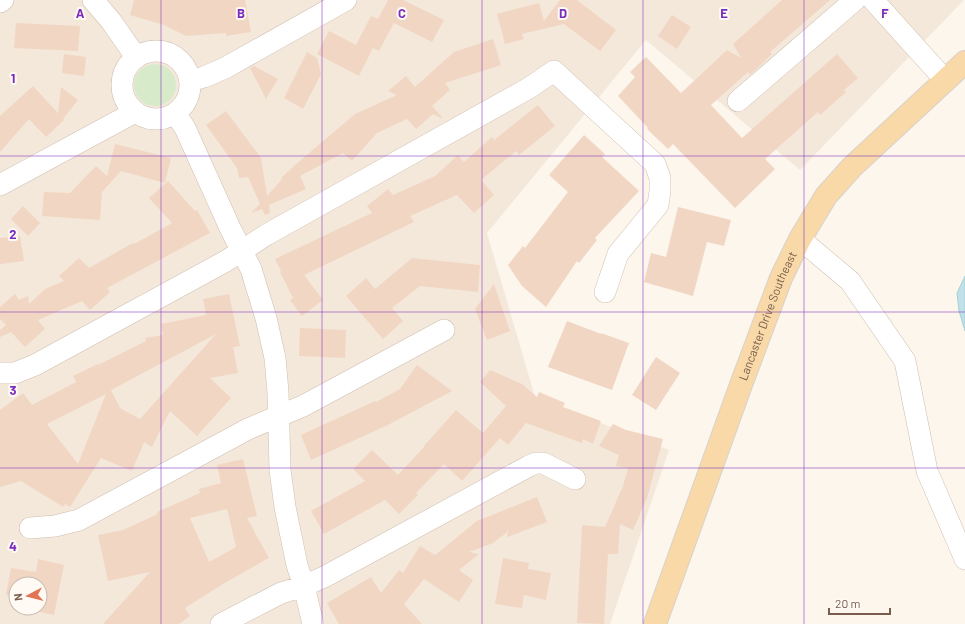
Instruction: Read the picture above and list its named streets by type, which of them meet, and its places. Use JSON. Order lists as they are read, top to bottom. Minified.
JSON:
{"streets":{"main road":["Lancaster Drive Southeast"]},"scale_bar":"20 m","north":"left","grid":{"columns":["A","B","C","D","E","F"],"rows":["1","2","3","4"]}}
